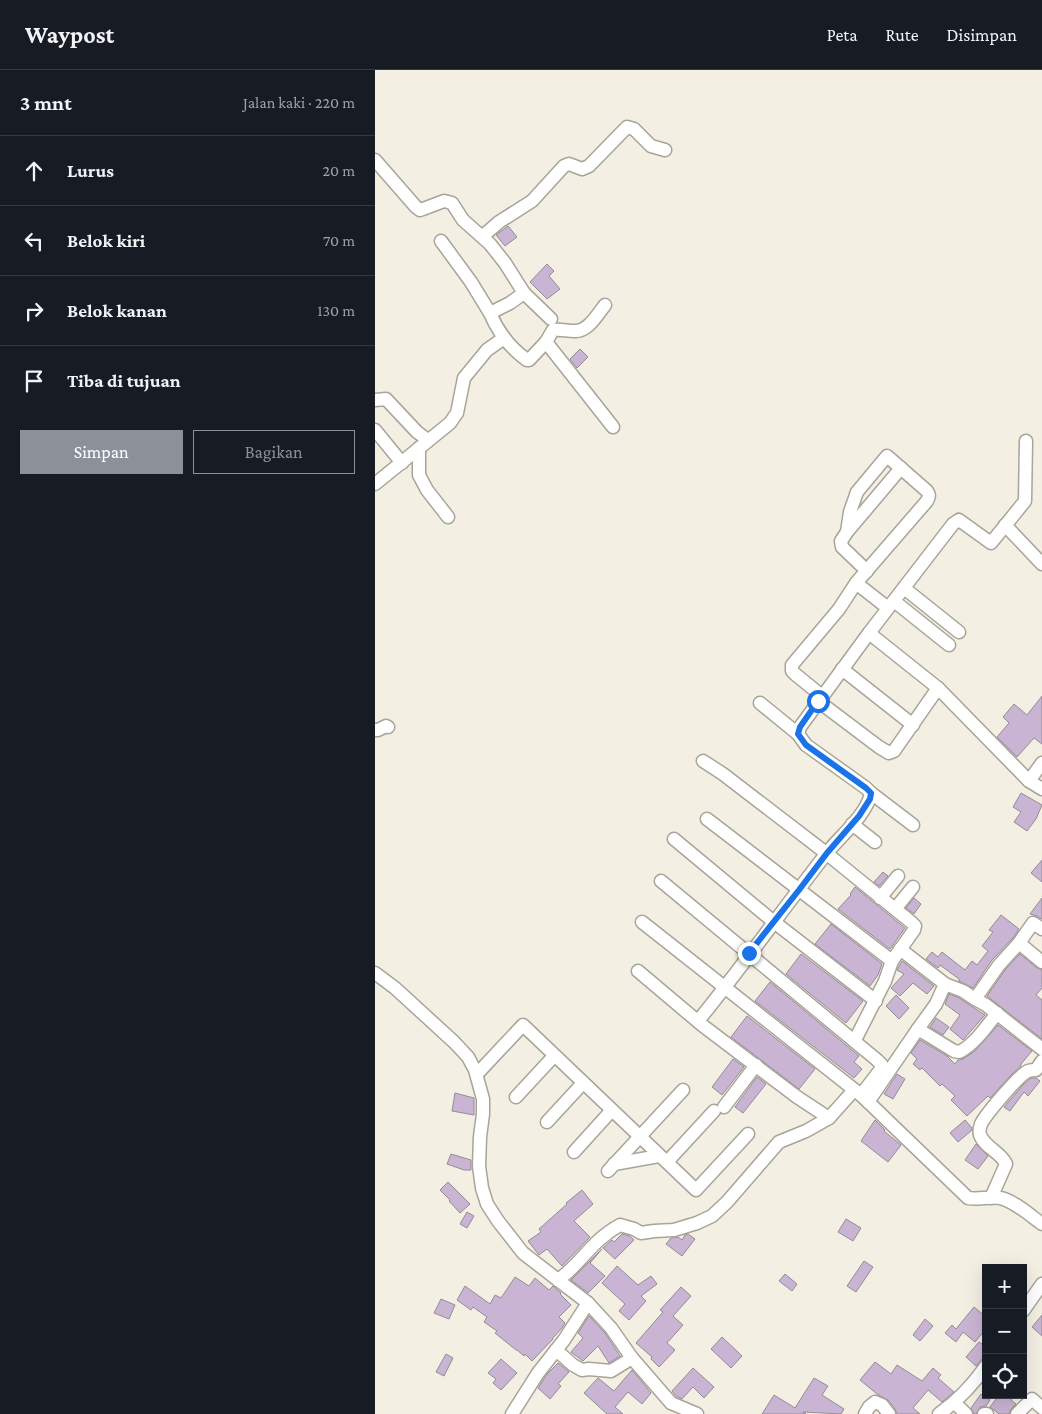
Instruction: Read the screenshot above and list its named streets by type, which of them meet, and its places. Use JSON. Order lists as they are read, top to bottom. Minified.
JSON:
{"page":{"header":"Waypost","nav":["Peta","Rute","Disimpan"],"heading":["3 mnt","Jalan kaki · 220 m"],"list":[["Lurus","20 m"],["Belok kiri","70 m"],["Belok kanan","130 m"],"Tiba di tujuan"],"buttons":["Simpan","Bagikan"],"map_buttons":["+","−"]}}
